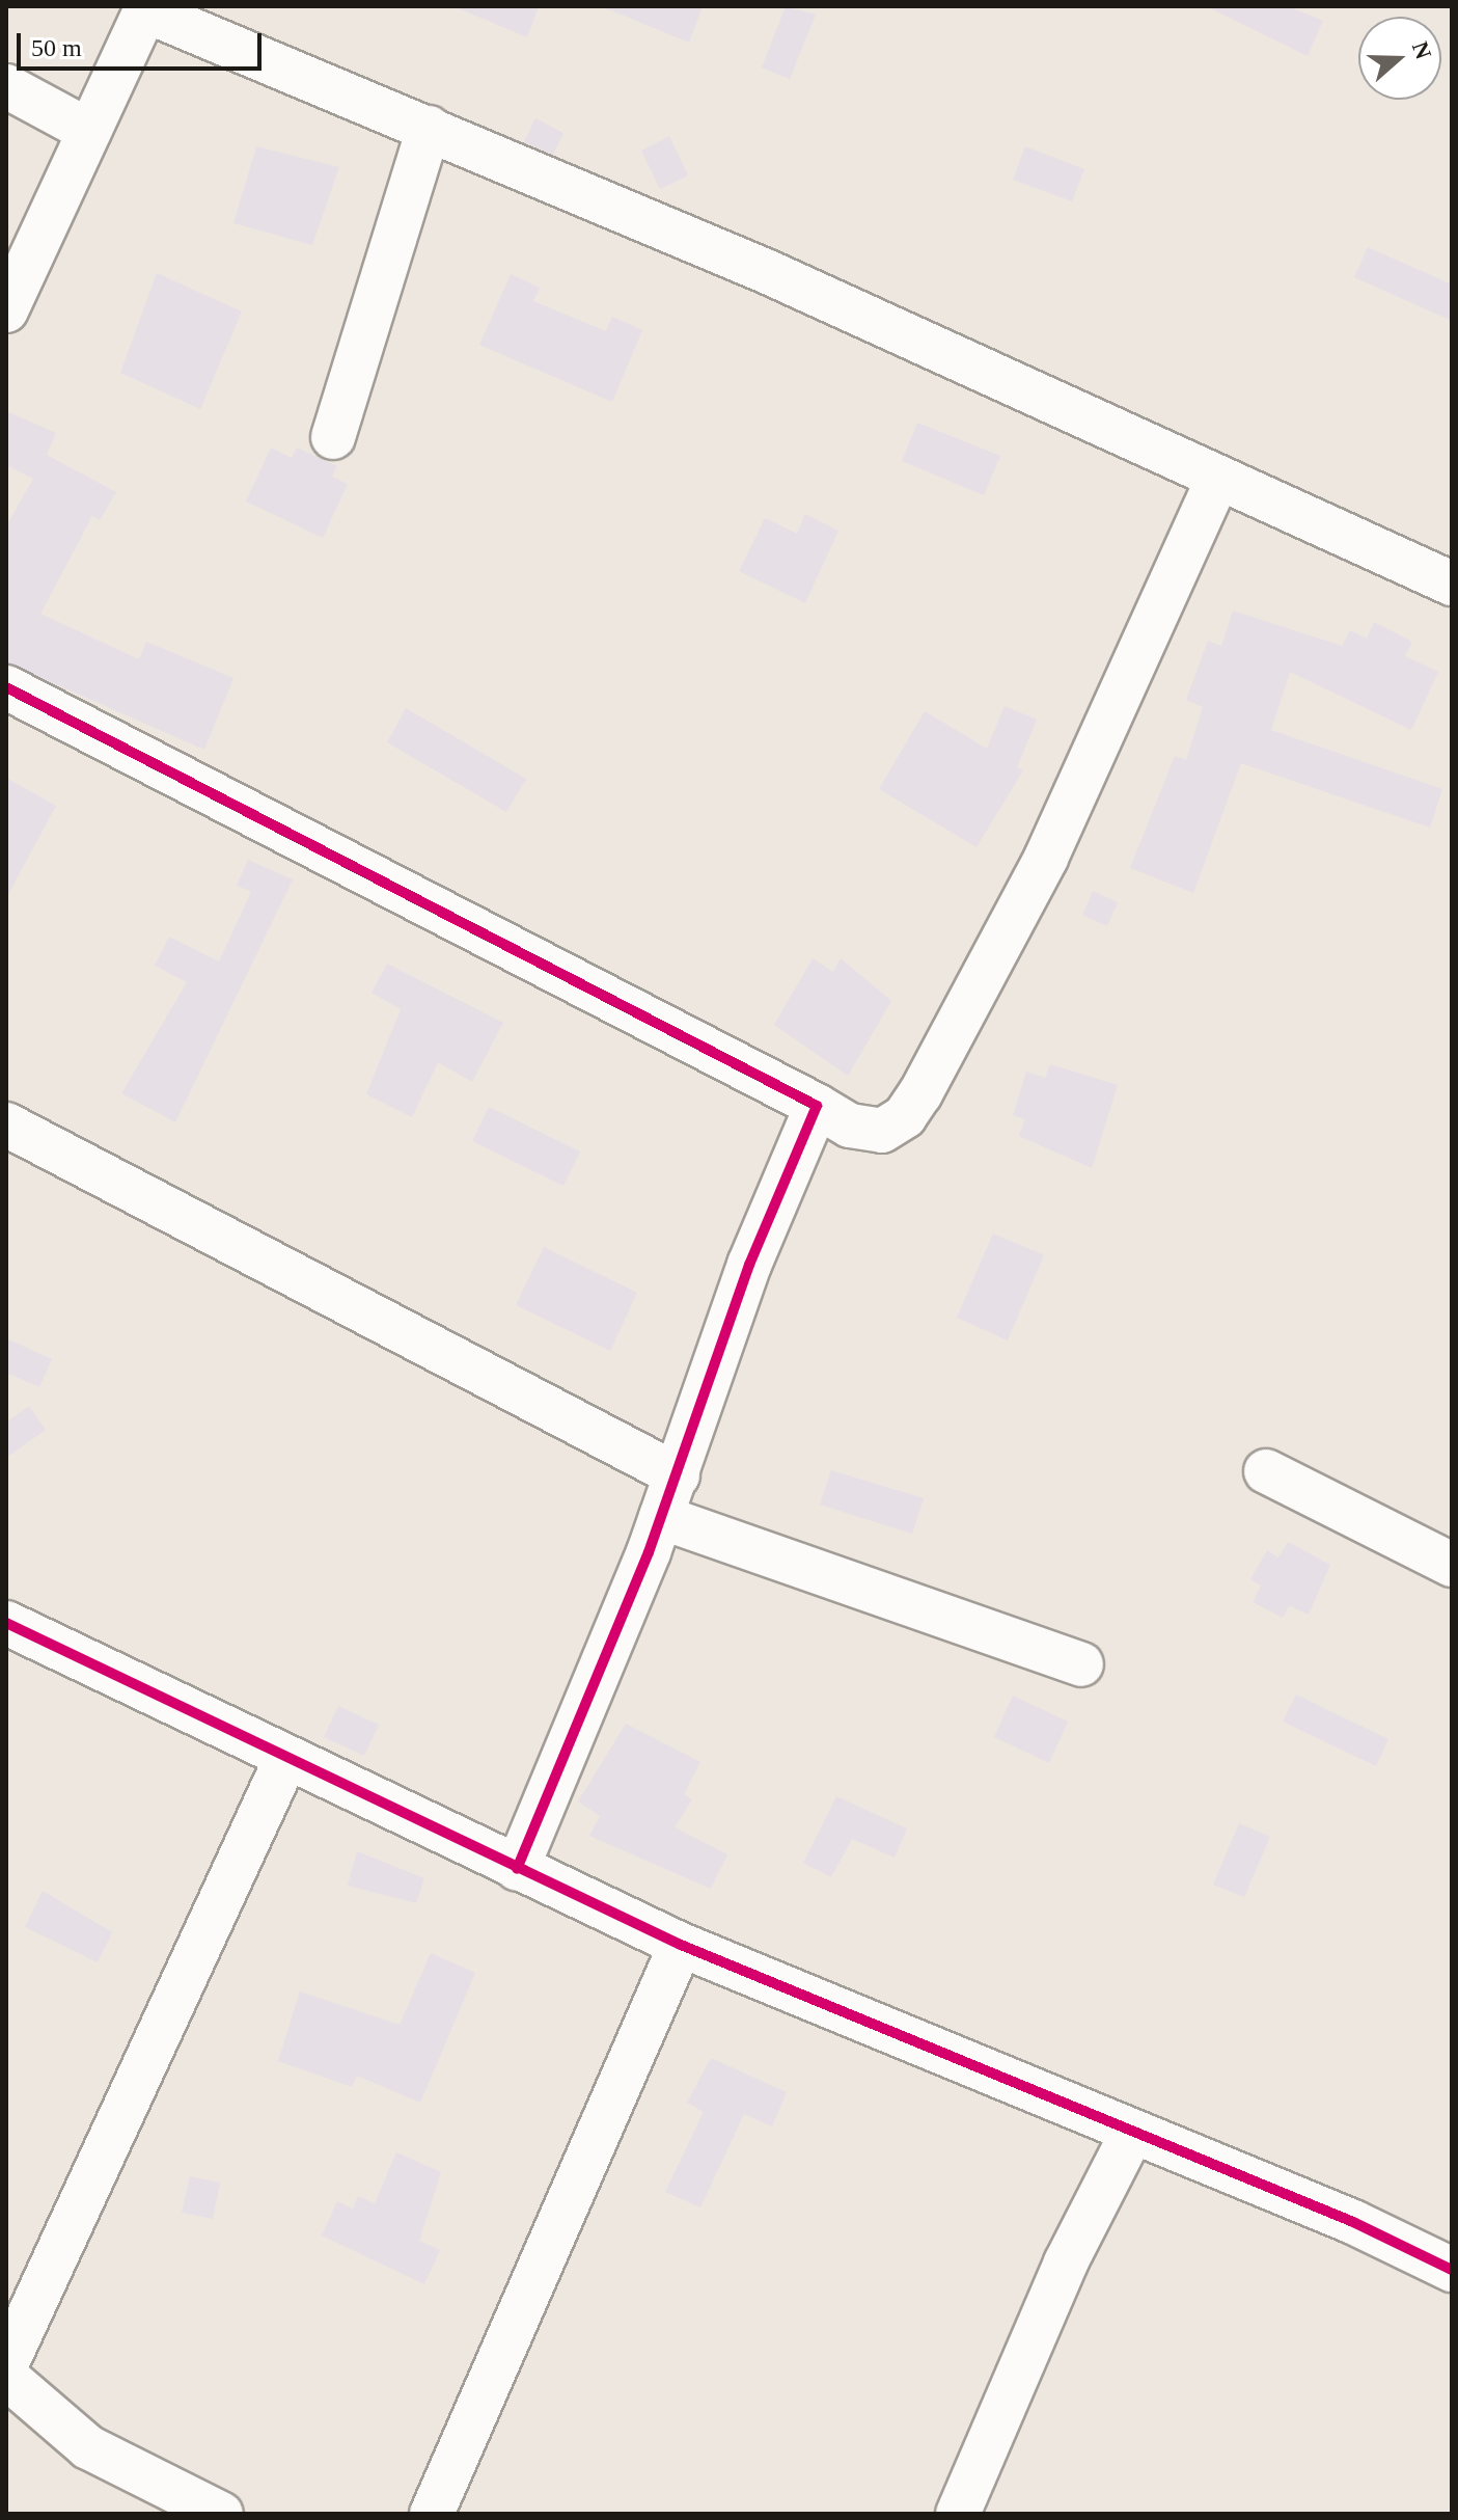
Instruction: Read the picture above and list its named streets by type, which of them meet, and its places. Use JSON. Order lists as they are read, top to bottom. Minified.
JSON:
{"scale_bar":"50 m","north":"right"}
